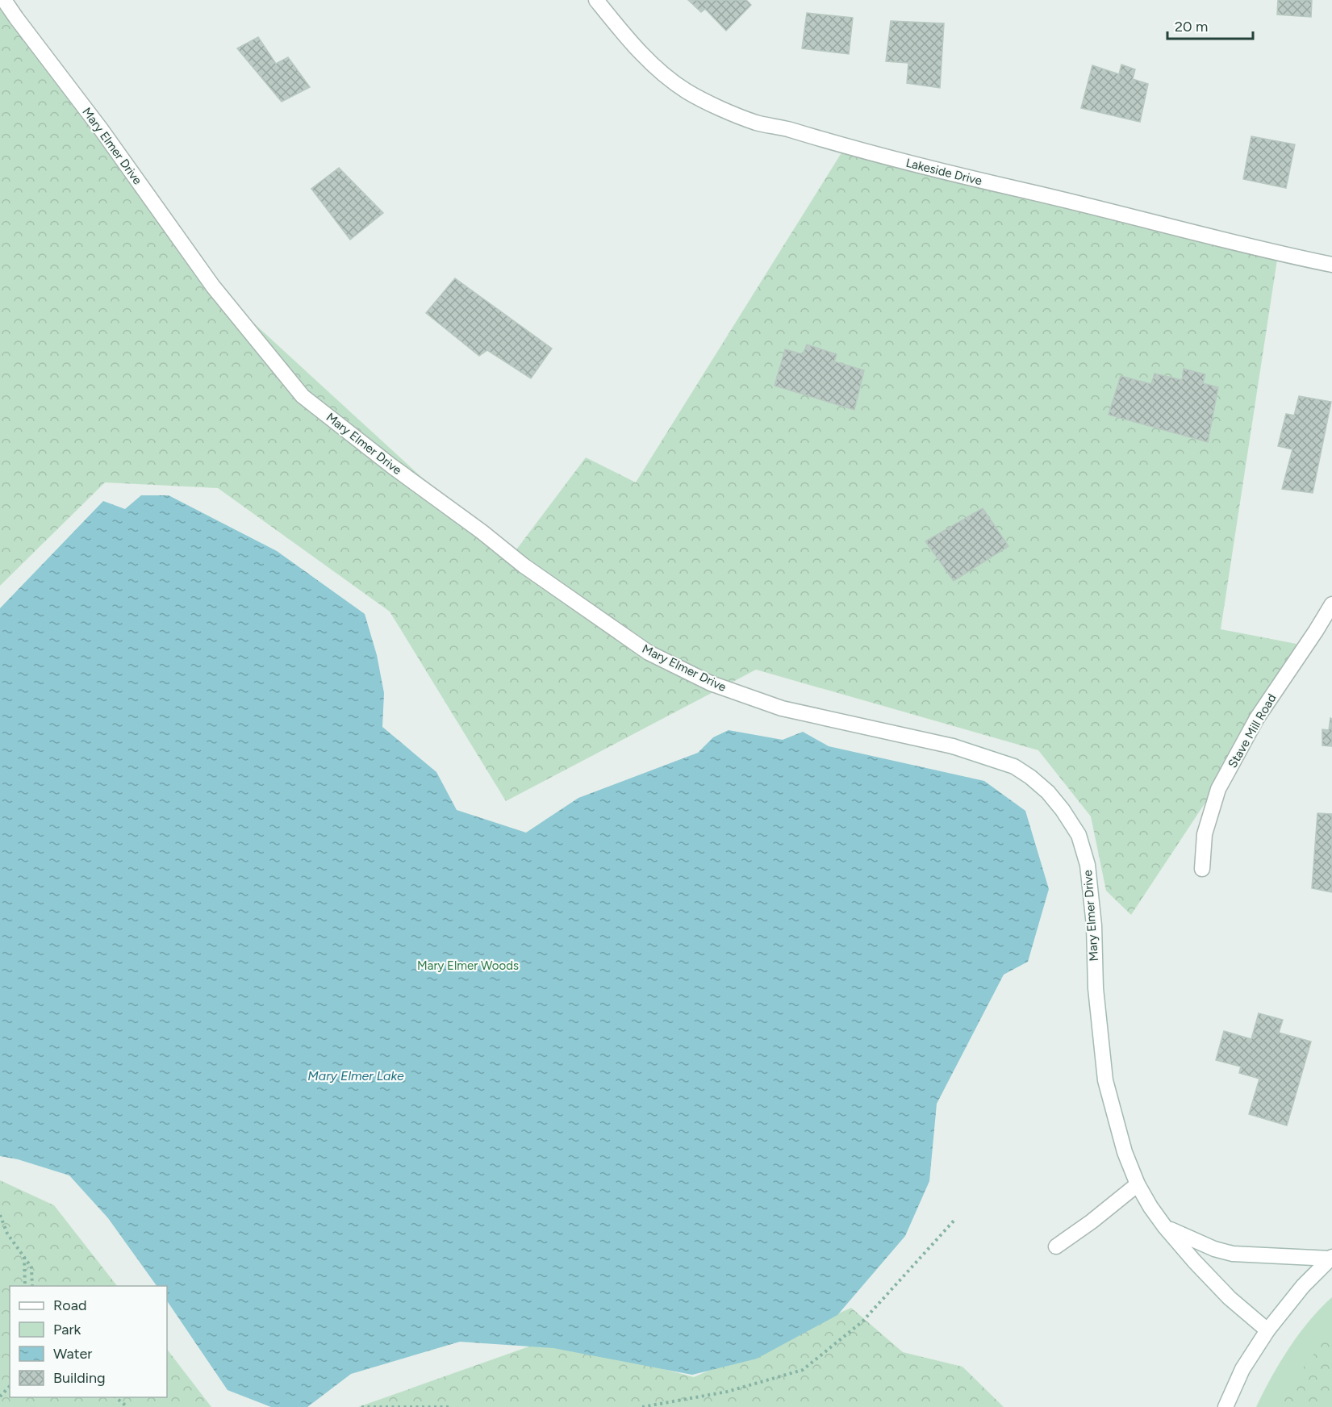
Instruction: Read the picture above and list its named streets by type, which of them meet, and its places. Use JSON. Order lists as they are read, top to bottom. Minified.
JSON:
{"streets":{"street":["Mary Elmer Drive","Lakeside Drive","Stave Mill Road"]},"water":["Mary Elmer Lake"],"parks":["Mary Elmer Woods"],"legend":["Road","Park","Water","Building"],"scale_bar":"20 m"}
